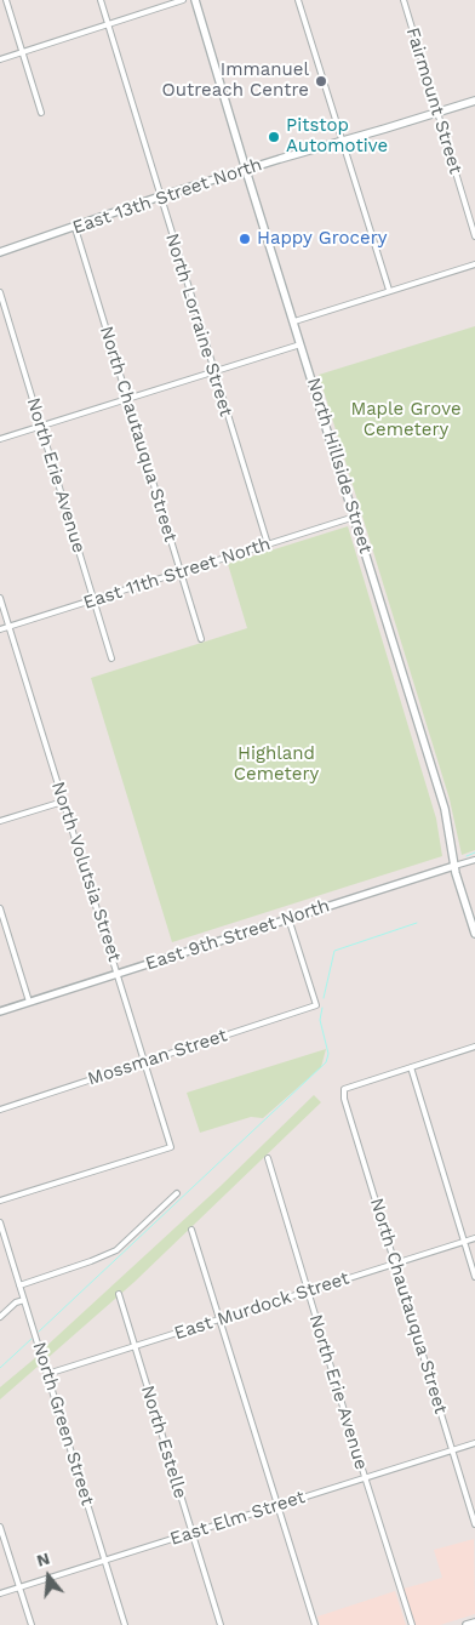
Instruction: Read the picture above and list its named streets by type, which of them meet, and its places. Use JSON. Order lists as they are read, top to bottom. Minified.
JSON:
{"streets":{"main road":["East 13th Street North","North Hillside Street"],"street":["Fairmount Street","North Lorraine Street","North Chautauqua Street","North Erie Avenue","East 11th Street North","North Volutsia Street","East 9th Street North","Mossman Street","East Murdock Street","North Green Street","North Estelle","East Elm Street"]},"crossings":[["Fairmount Street","East 13th Street North"],["East 13th Street North","North Lorraine Street"],["East 13th Street North","North Chautauqua Street"],["East 13th Street North","North Hillside Street"],["North Lorraine Street","East 11th Street North"],["North Chautauqua Street","East 11th Street North"],["North Chautauqua Street","East Murdock Street"],["North Chautauqua Street","East Elm Street"],["North Hillside Street","East 11th Street North"],["North Hillside Street","East 9th Street North"],["North Erie Avenue","East 11th Street North"],["North Erie Avenue","East Murdock Street"],["North Erie Avenue","East Elm Street"],["East 11th Street North","North Volutsia Street"],["North Volutsia Street","East 9th Street North"],["North Volutsia Street","Mossman Street"],["East 9th Street North","Mossman Street"],["East Murdock Street","North Green Street"],["East Murdock Street","North Estelle"],["North Green Street","East Elm Street"],["North Estelle","East Elm Street"]],"parks":["Maple Grove Cemetery","Highland Cemetery"],"places":["Immanuel Outreach Centre","Pitstop Automotive","Happy Grocery"],"north":"top"}
